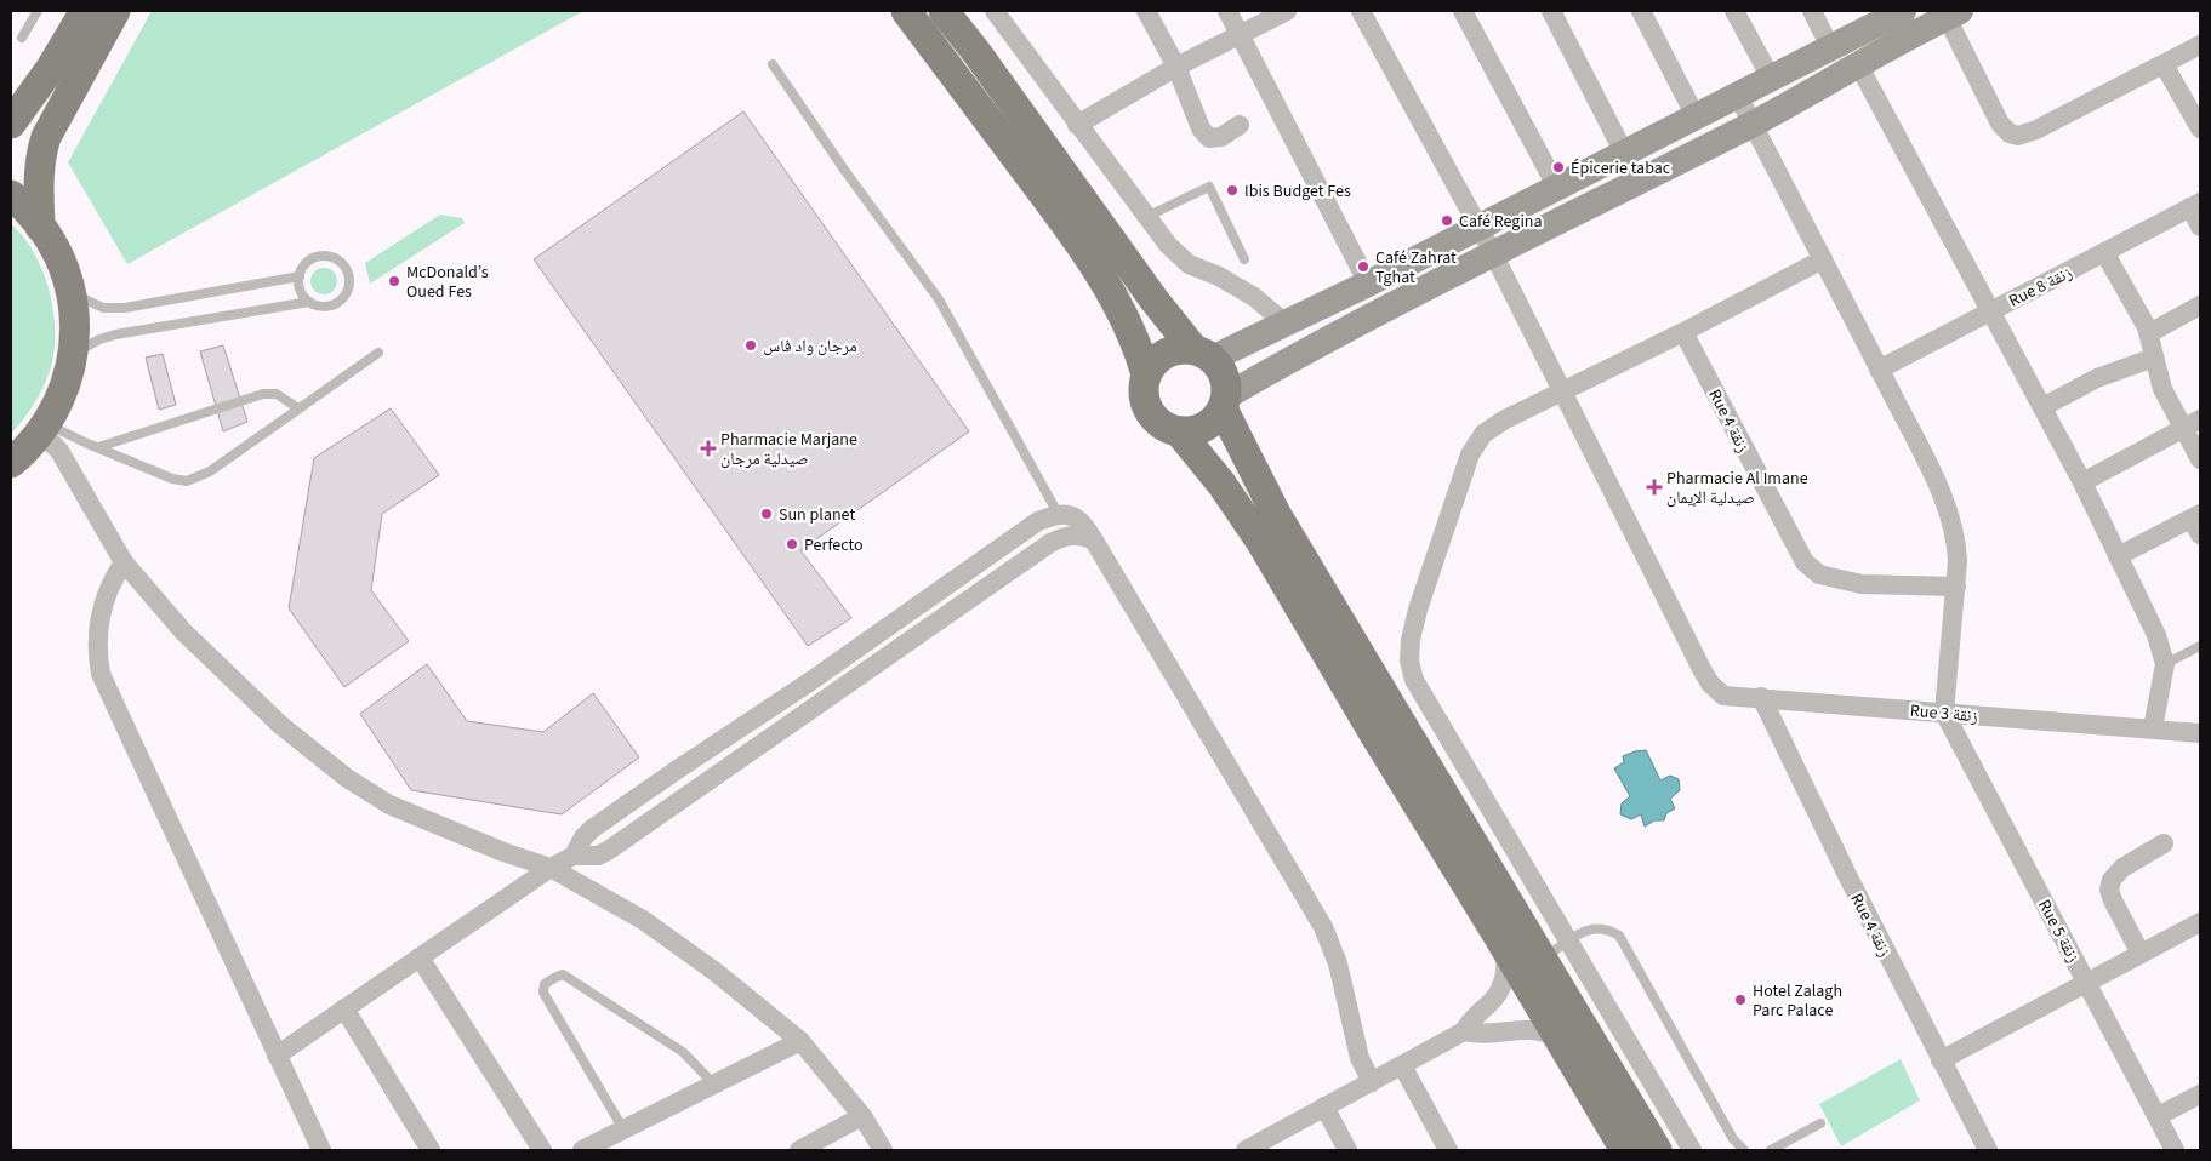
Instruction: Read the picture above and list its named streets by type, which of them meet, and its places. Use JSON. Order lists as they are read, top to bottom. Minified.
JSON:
{"streets":{"street":["Rue 8 زنقة","Rue 4 زنقة","Rue 3 زنقة","Rue 5 زنقة"]},"crossings":[["Rue 4 زنقة","Rue 3 زنقة"],["Rue 3 زنقة","Rue 5 زنقة"]],"places":{"other":["Épicerie tabac","Ibis Budget Fes","Café Regina","Café Zahrat Tghat","McDonald’s Oued Fes","مرجان واد فاس","Sun planet","Perfecto","Hotel Zalagh Parc Palace"],"health":["Pharmacie Marjane صيدلية مرجان","Pharmacie Al Imane صيدلية الإيمان"]}}
